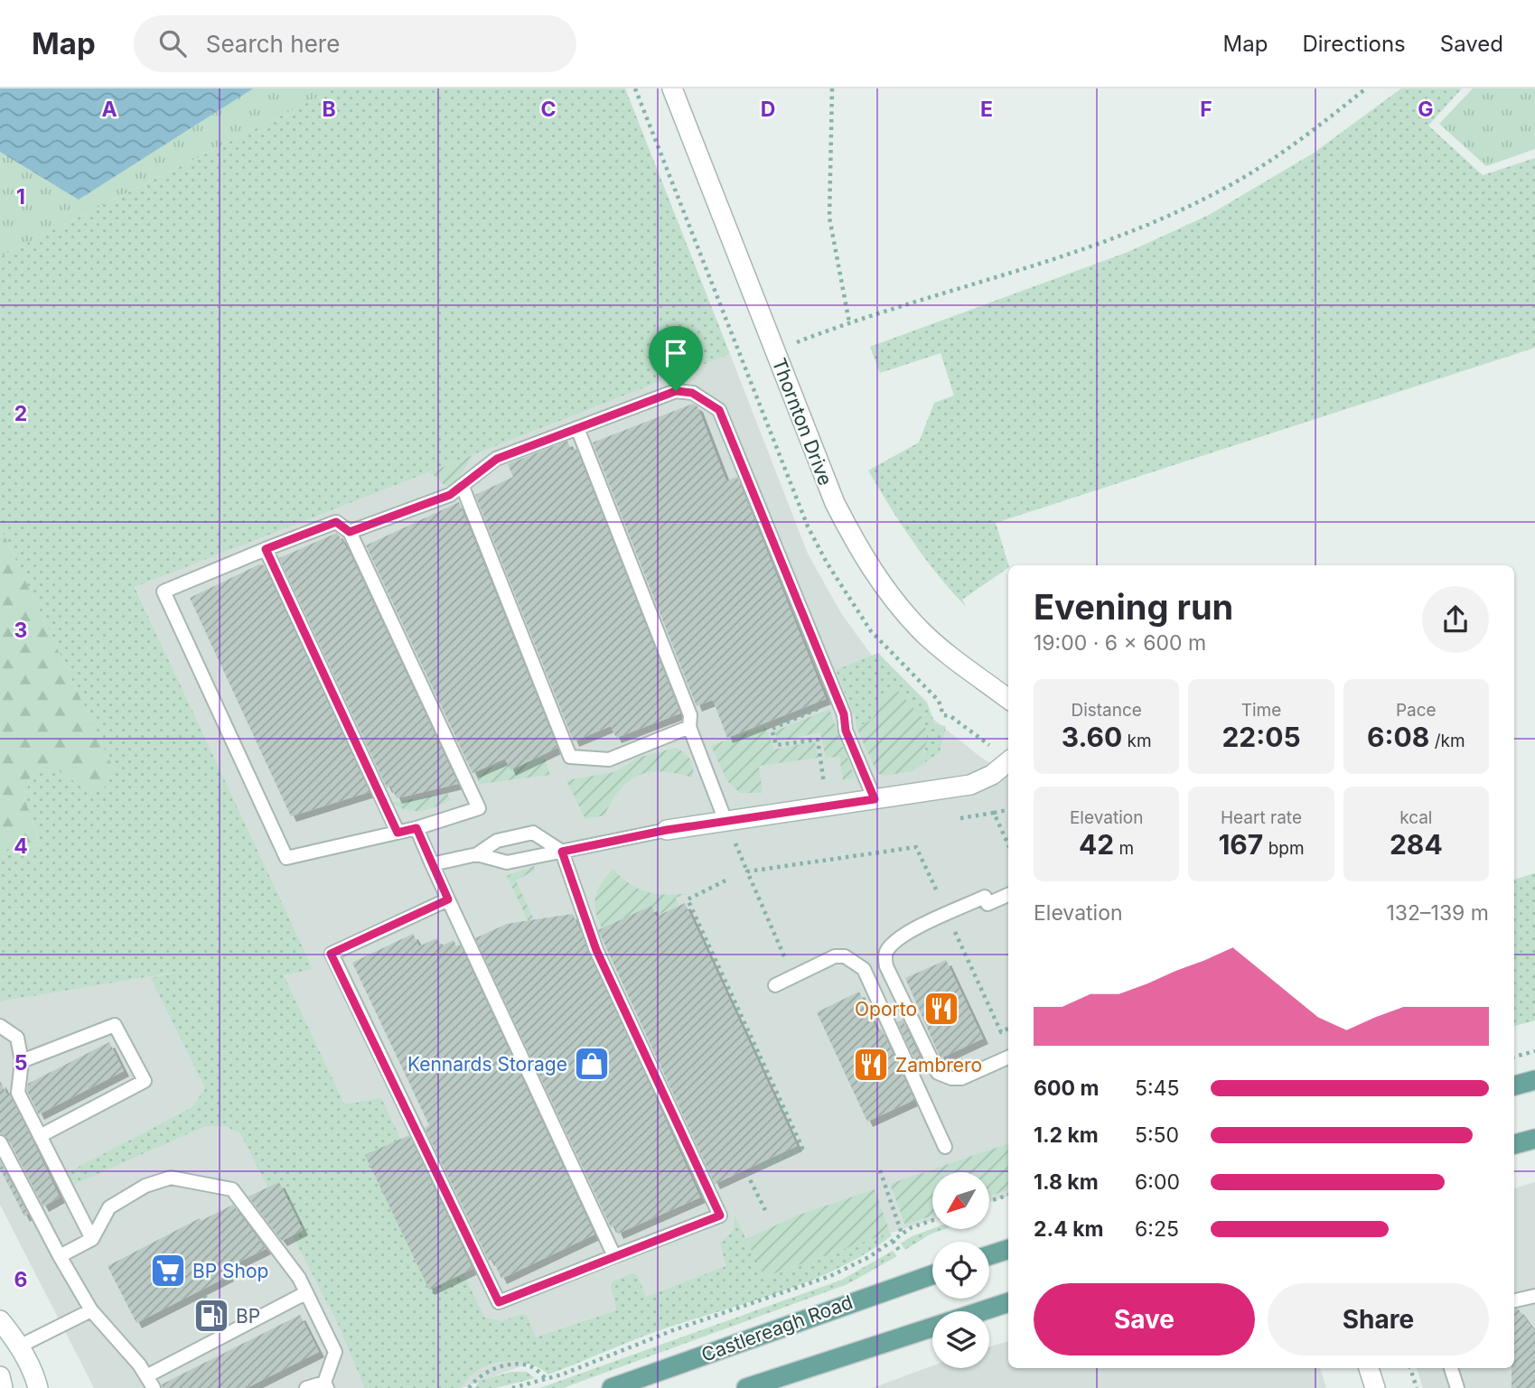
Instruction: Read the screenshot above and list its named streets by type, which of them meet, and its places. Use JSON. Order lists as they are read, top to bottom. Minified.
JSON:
{"streets":{"main road":["Castlereagh Road"],"street":["Thornton Drive"]},"places":{"restaurant":["Oporto","Zambrero"],"shop":["Kennards Storage"],"supermarket":["BP Shop"],"fuel station":["BP"]},"north":"bottom left","page":{"header":"Map","search":"Search here","nav":["Map","Directions","Saved"],"heading":["Evening run","19:00 · 6 × 600 m"],"stats":[["Distance","3.60 km"],["Time","22:05"],["Pace","6:08 /km"],["Elevation","42 m"],["Heart rate","167 bpm"],["kcal","284"]],"chart":["Elevation","132–139 m"],"list":[{"name":"600 m","note":"5:45"},{"name":"1.2 km","note":"5:50"},{"name":"1.8 km","note":"6:00"},{"name":"2.4 km","note":"6:25"}],"buttons":["Save","Share"]},"grid":{"columns":["A","B","C","D","E","F","G"],"rows":["1","2","3","4","5","6"]}}
